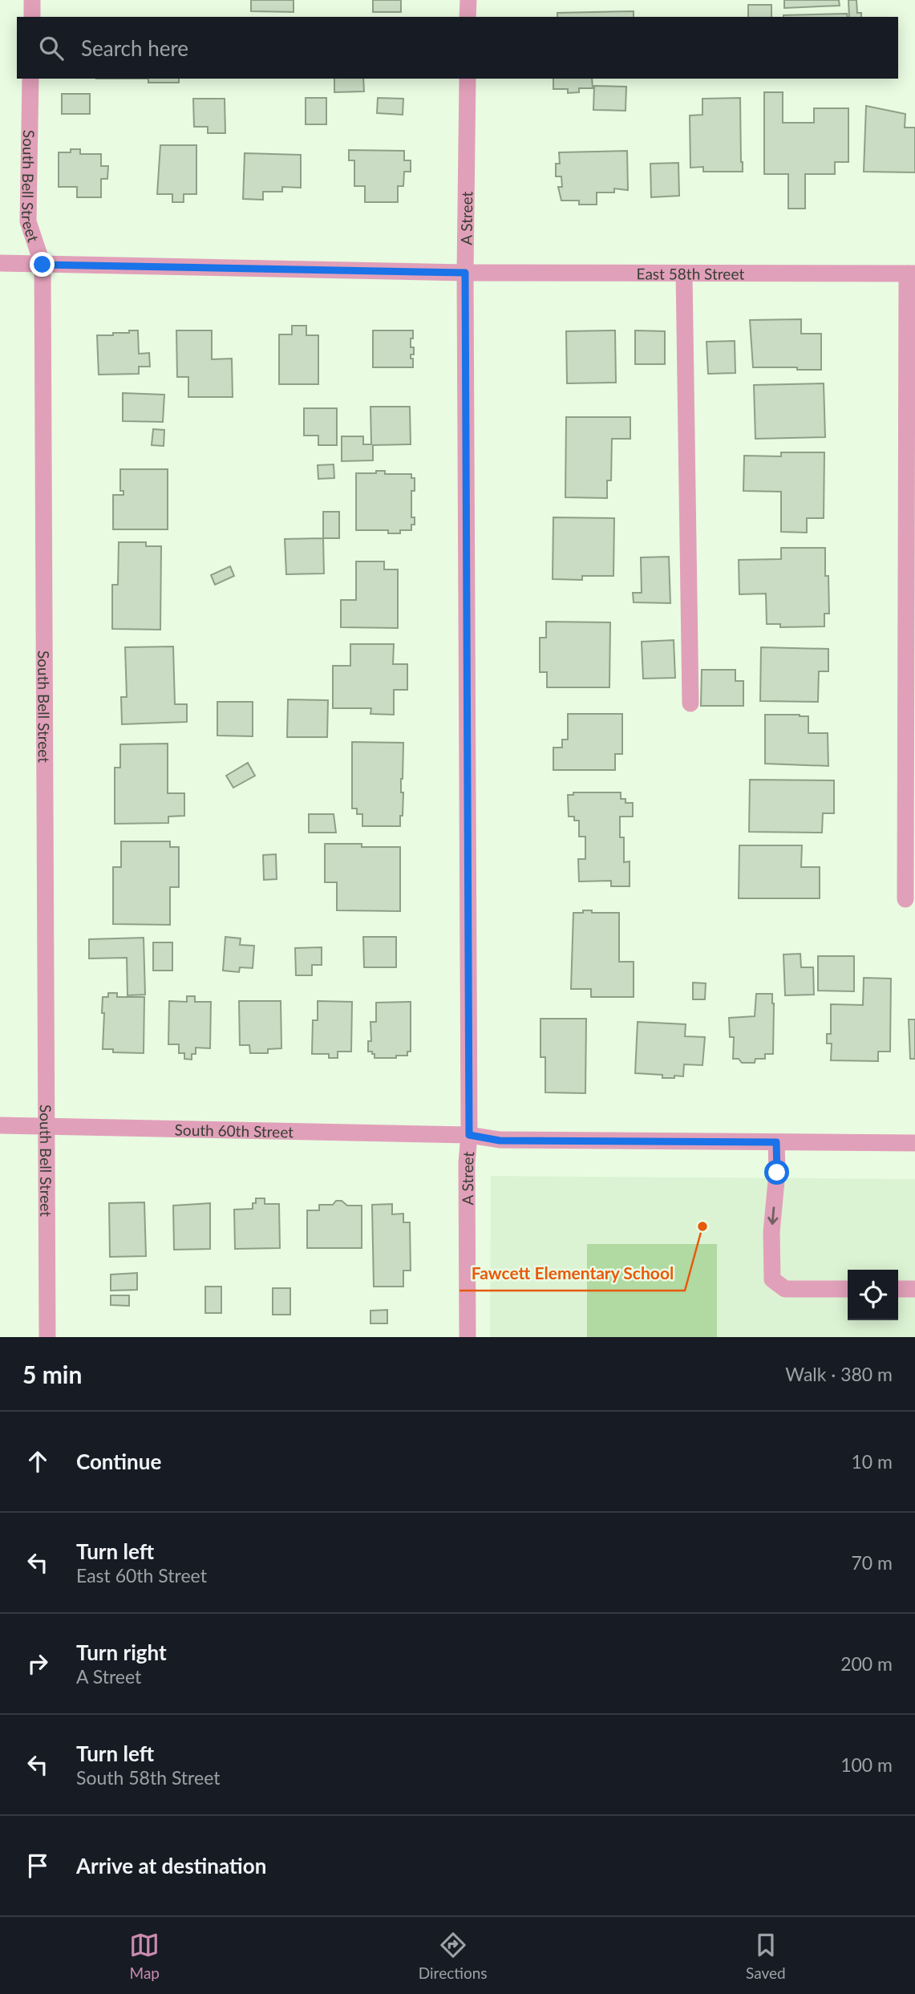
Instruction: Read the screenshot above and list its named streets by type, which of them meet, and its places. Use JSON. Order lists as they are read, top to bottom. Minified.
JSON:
{"streets":{"street":["South Bell Street","A Street","East 58th Street","South 60th Street"]},"crossings":[["South Bell Street","East 58th Street"],["South Bell Street","South 60th Street"],["A Street","East 58th Street"],["A Street","South 60th Street"]],"places":["Fawcett Elementary School"],"page":{"search":"Search here","heading":["5 min","Walk · 380 m"],"list":[["Continue","10 m"],["Turn left","East 60th Street","70 m"],["Turn right","A Street","200 m"],["Turn left","South 58th Street","100 m"],"Arrive at destination"],"nav":["Map","Directions","Saved"]}}
